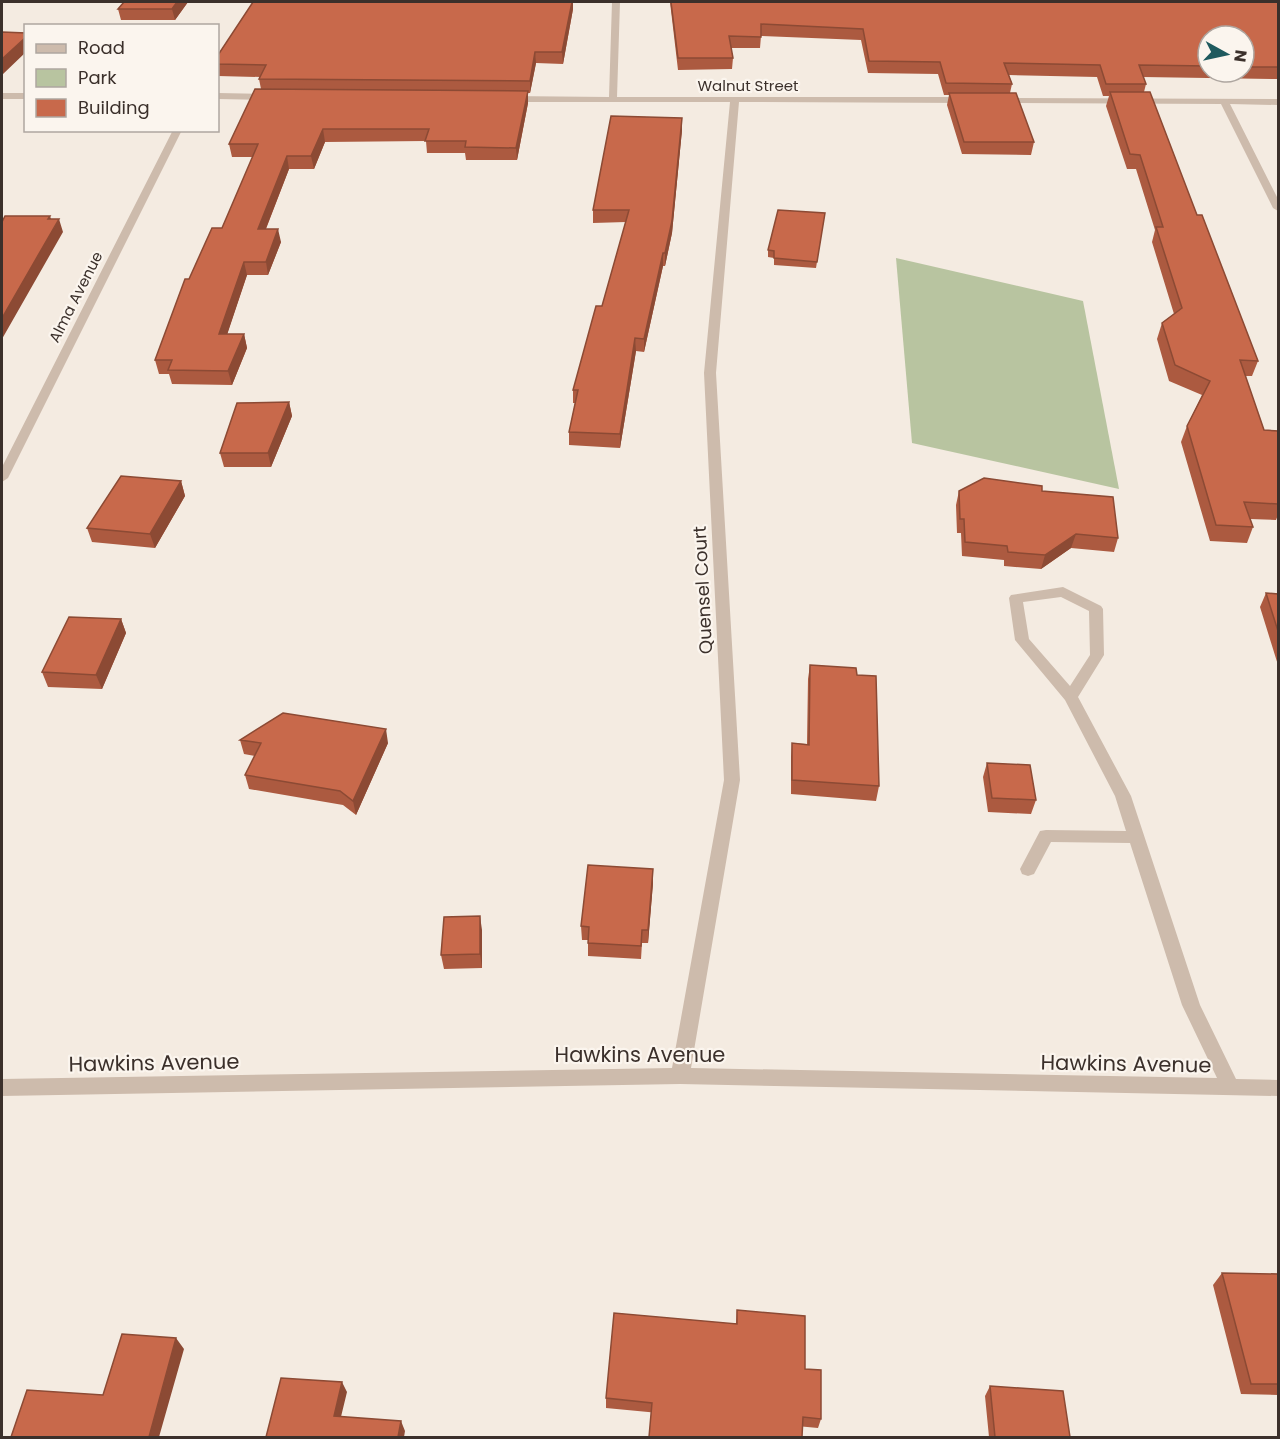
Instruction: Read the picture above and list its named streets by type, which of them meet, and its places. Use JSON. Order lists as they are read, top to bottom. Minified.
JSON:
{"streets":{"street":["Walnut Street","Alma Avenue","Quensel Court","Hawkins Avenue"]},"crossings":[["Walnut Street","Quensel Court"],["Quensel Court","Hawkins Avenue"]],"legend":["Road","Park","Building"],"north":"right"}
